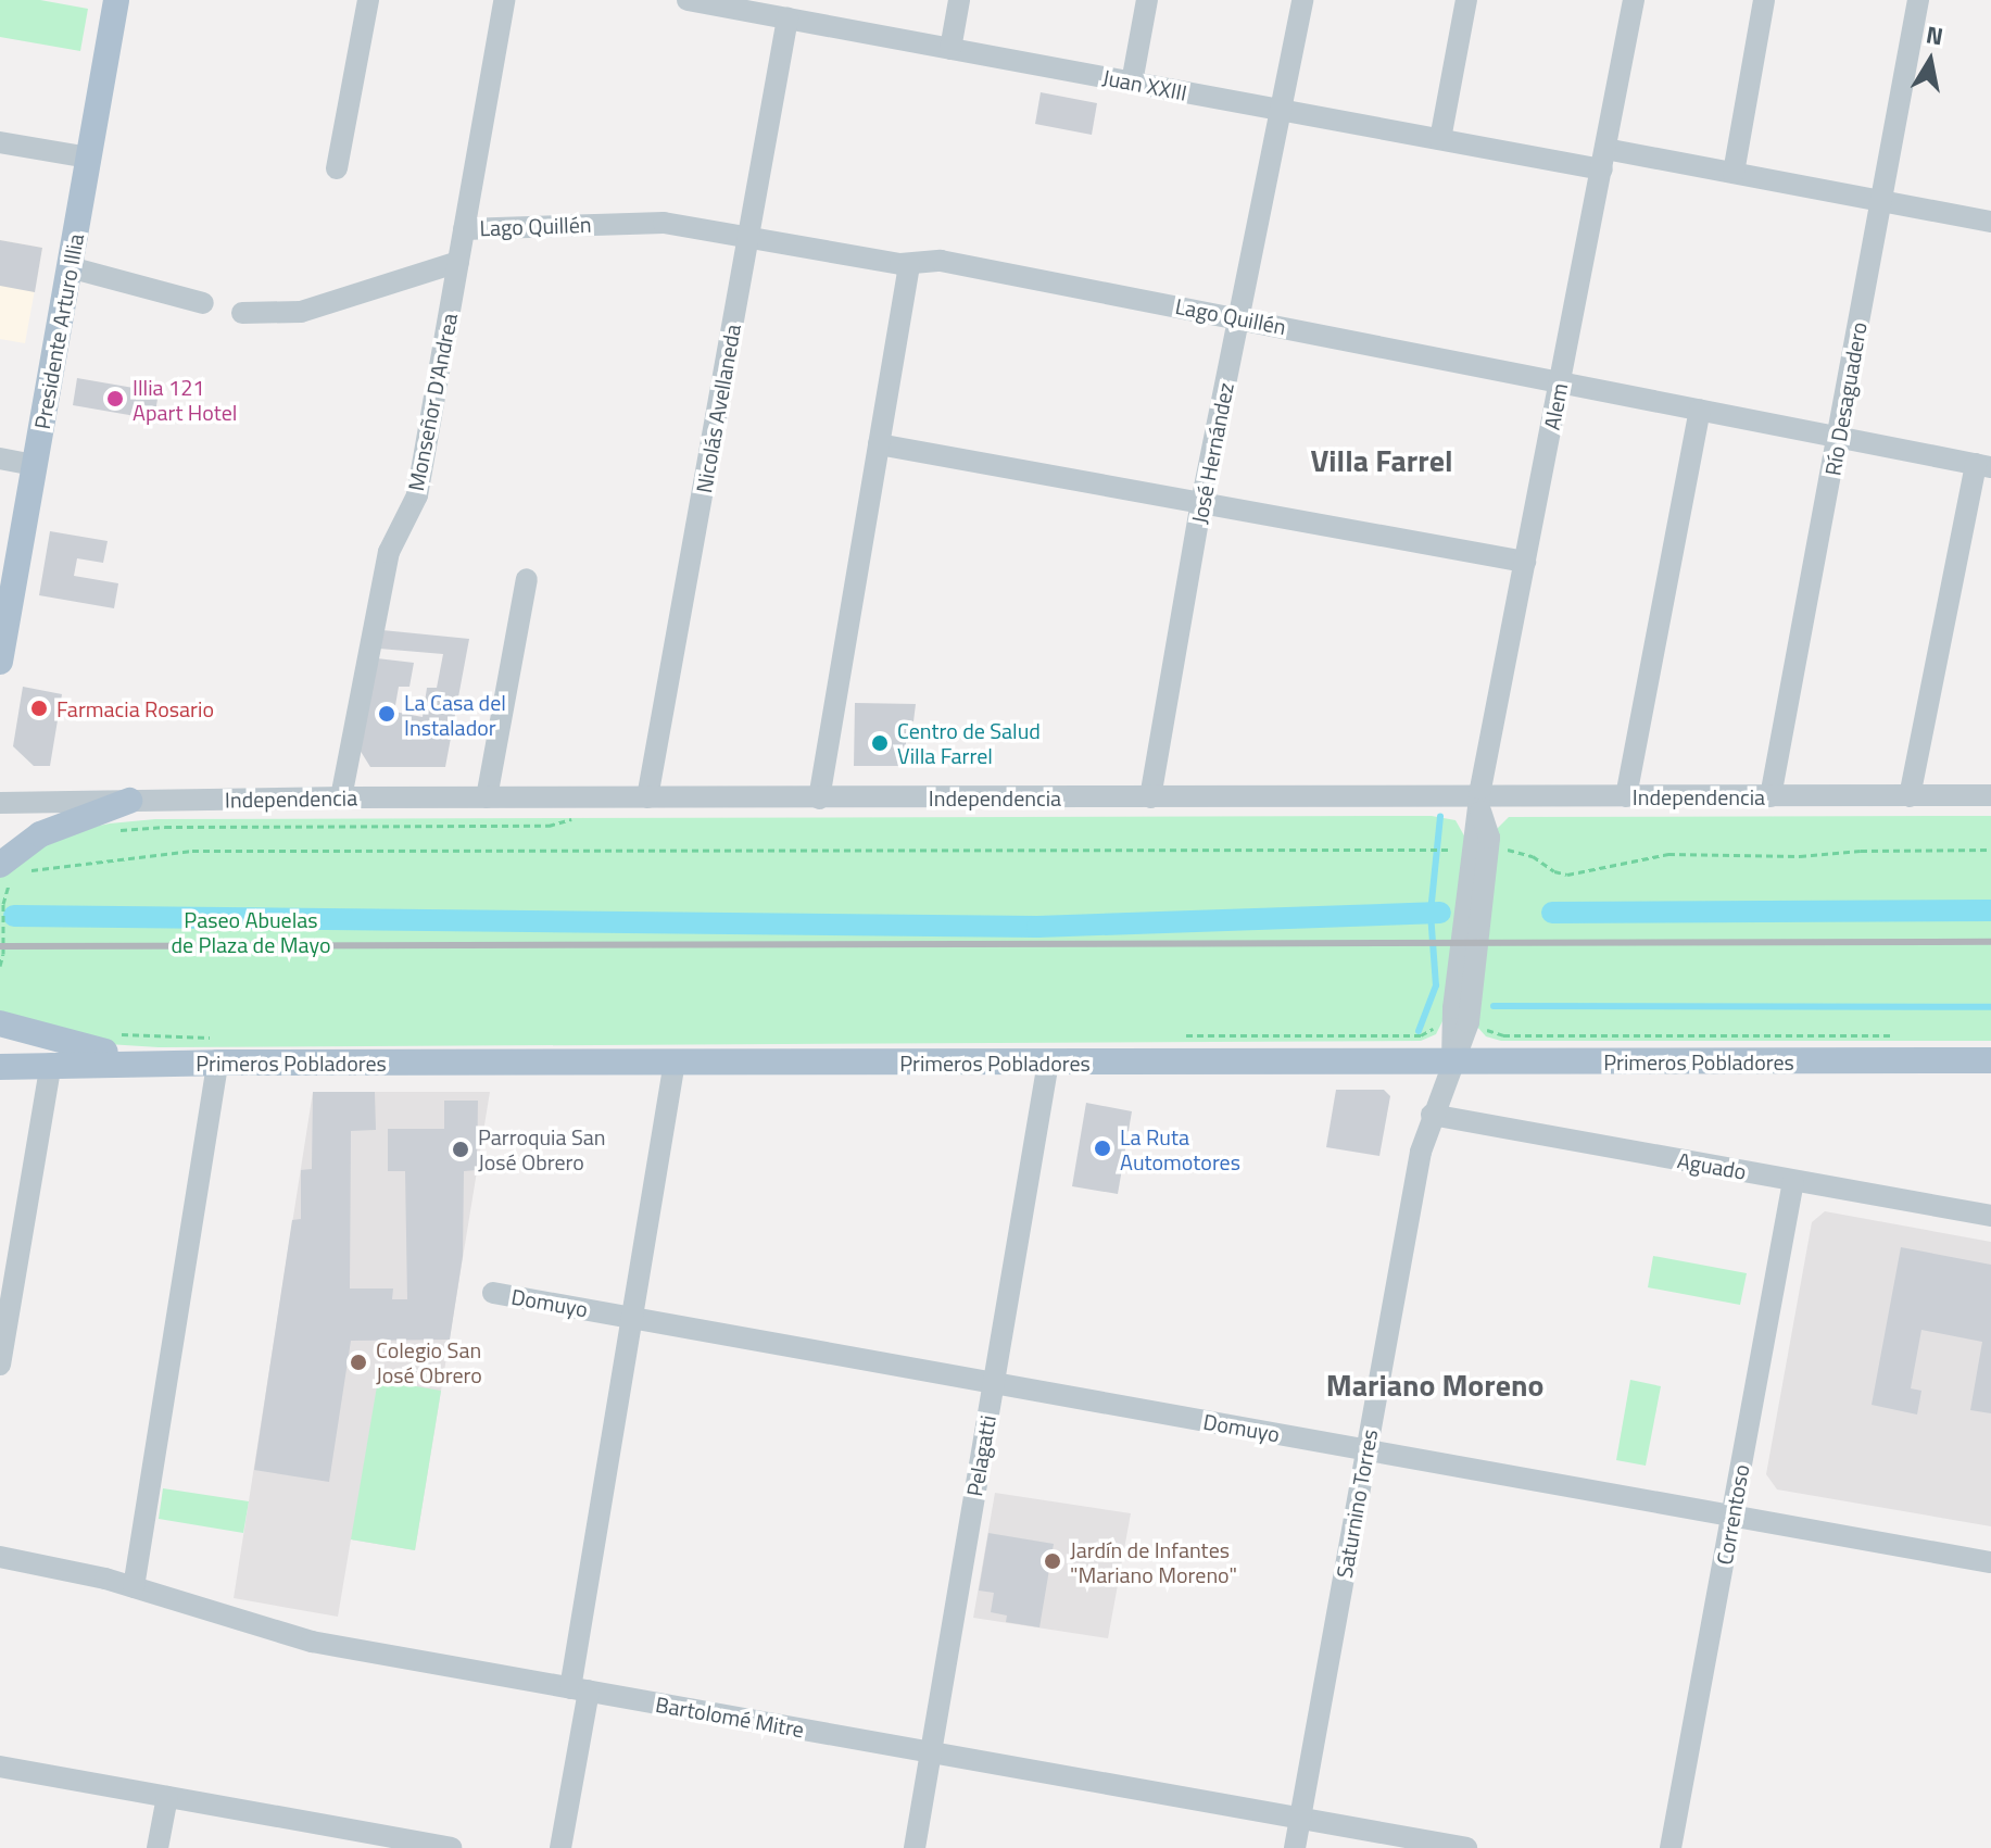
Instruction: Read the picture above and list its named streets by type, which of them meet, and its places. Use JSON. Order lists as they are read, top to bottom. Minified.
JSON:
{"streets":{"main road":["Presidente Arturo Illia","Primeros Pobladores"],"street":["Juan XXIII","Lago Quillén","Río Desaguadero","Monseñor D'Andrea","Alem","Nicolás Avellaneda","José Hernández","Independencia","Aguado","Domuyo","Pelagatti","Saturnino Torres","Correntoso","Bartolomé Mitre"]},"crossings":[["Juan XXIII","Río Desaguadero"],["Juan XXIII","Alem"],["Juan XXIII","Nicolás Avellaneda"],["Juan XXIII","José Hernández"],["Lago Quillén","Río Desaguadero"],["Lago Quillén","Monseñor D'Andrea"],["Lago Quillén","Alem"],["Lago Quillén","Nicolás Avellaneda"],["Lago Quillén","José Hernández"],["Río Desaguadero","Independencia"],["Monseñor D'Andrea","Independencia"],["Alem","Independencia"],["Alem","Primeros Pobladores"],["Alem","Saturnino Torres"],["Nicolás Avellaneda","Independencia"],["José Hernández","Independencia"],["Primeros Pobladores","Pelagatti"],["Primeros Pobladores","Saturnino Torres"],["Aguado","Saturnino Torres"],["Aguado","Correntoso"],["Domuyo","Pelagatti"],["Domuyo","Saturnino Torres"],["Domuyo","Correntoso"],["Pelagatti","Bartolomé Mitre"],["Saturnino Torres","Bartolomé Mitre"]],"districts":["Villa Farrel","Mariano Moreno"],"parks":["Paseo Abuelas de Plaza de Mayo"],"places":["Illia 121 Apart Hotel","Farmacia Rosario","La Casa del Instalador","Centro de Salud Villa Farrel","La Ruta Automotores","Parroquia San José Obrero","Colegio San José Obrero","Jardín de Infantes \"Mariano Moreno\""],"north":"top"}
